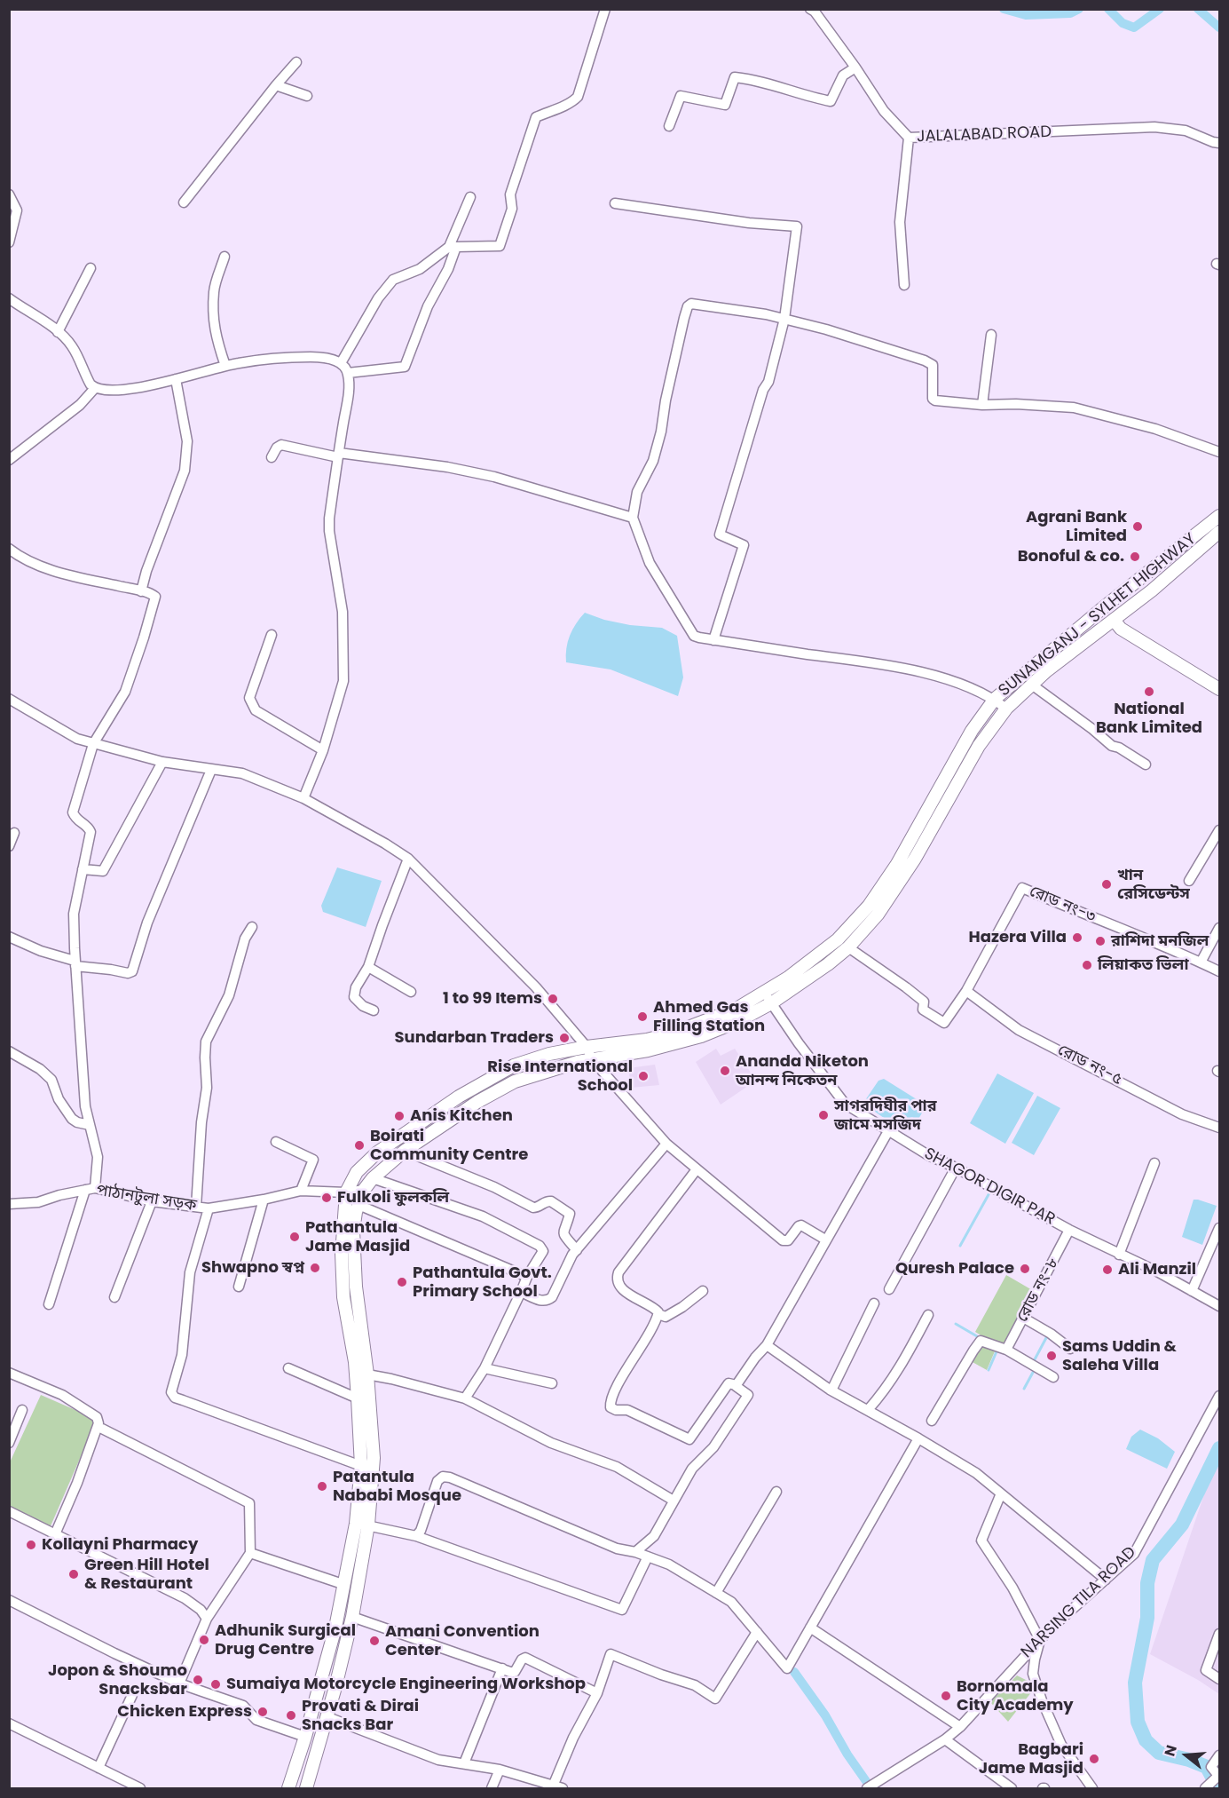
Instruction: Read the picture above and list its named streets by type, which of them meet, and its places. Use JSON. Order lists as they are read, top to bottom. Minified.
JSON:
{"streets":{"main road":["SUNAMGANJ - SYLHET HIGHWAY"],"street":["JALALABAD ROAD","রোড নং-৩","রোড নং-৫","SHAGOR DIGIR PAR","পাঠানটুলা সড়ক","রোড নং-৮","NARSING TILA ROAD"]},"crossings":[["SUNAMGANJ - SYLHET HIGHWAY","SHAGOR DIGIR PAR"],["SUNAMGANJ - SYLHET HIGHWAY","পাঠানটুলা সড়ক"],["রোড নং-৩","রোড নং-৫"],["SHAGOR DIGIR PAR","রোড নং-৮"]],"places":["Agrani Bank Limited","Bonoful & co.","National Bank Limited","খান রেসিডেন্টস","Hazera Villa","রাশিদা মনজিল","লিয়াকত ভিলা","1 to 99 Items","Ahmed Gas Filling Station","Sundarban Traders","Ananda Niketon আনন্দ নিকেতন","Rise International School","সাগরদিঘীর পার জামে মসজিদ","Anis Kitchen","Boirati Community Centre","Fulkoli ফুলকলি","Pathantula Jame Masjid","Shwapno স্বপ্ন","Quresh Palace","Ali Manzil","Pathantula Govt. Primary School","Sams Uddin & Saleha Villa","Patantula Nababi Mosque","Kollayni Pharmacy","Green Hill Hotel & Restaurant","Adhunik Surgical Drug Centre","Amani Convention Center","Jopon & Shoumo Snacksbar","Sumaiya Motorcycle Engineering Workshop","Bornomala City Academy","Chicken Express","Provati & Dirai Snacks Bar","Bagbari Jame Masjid"],"north":"left"}
